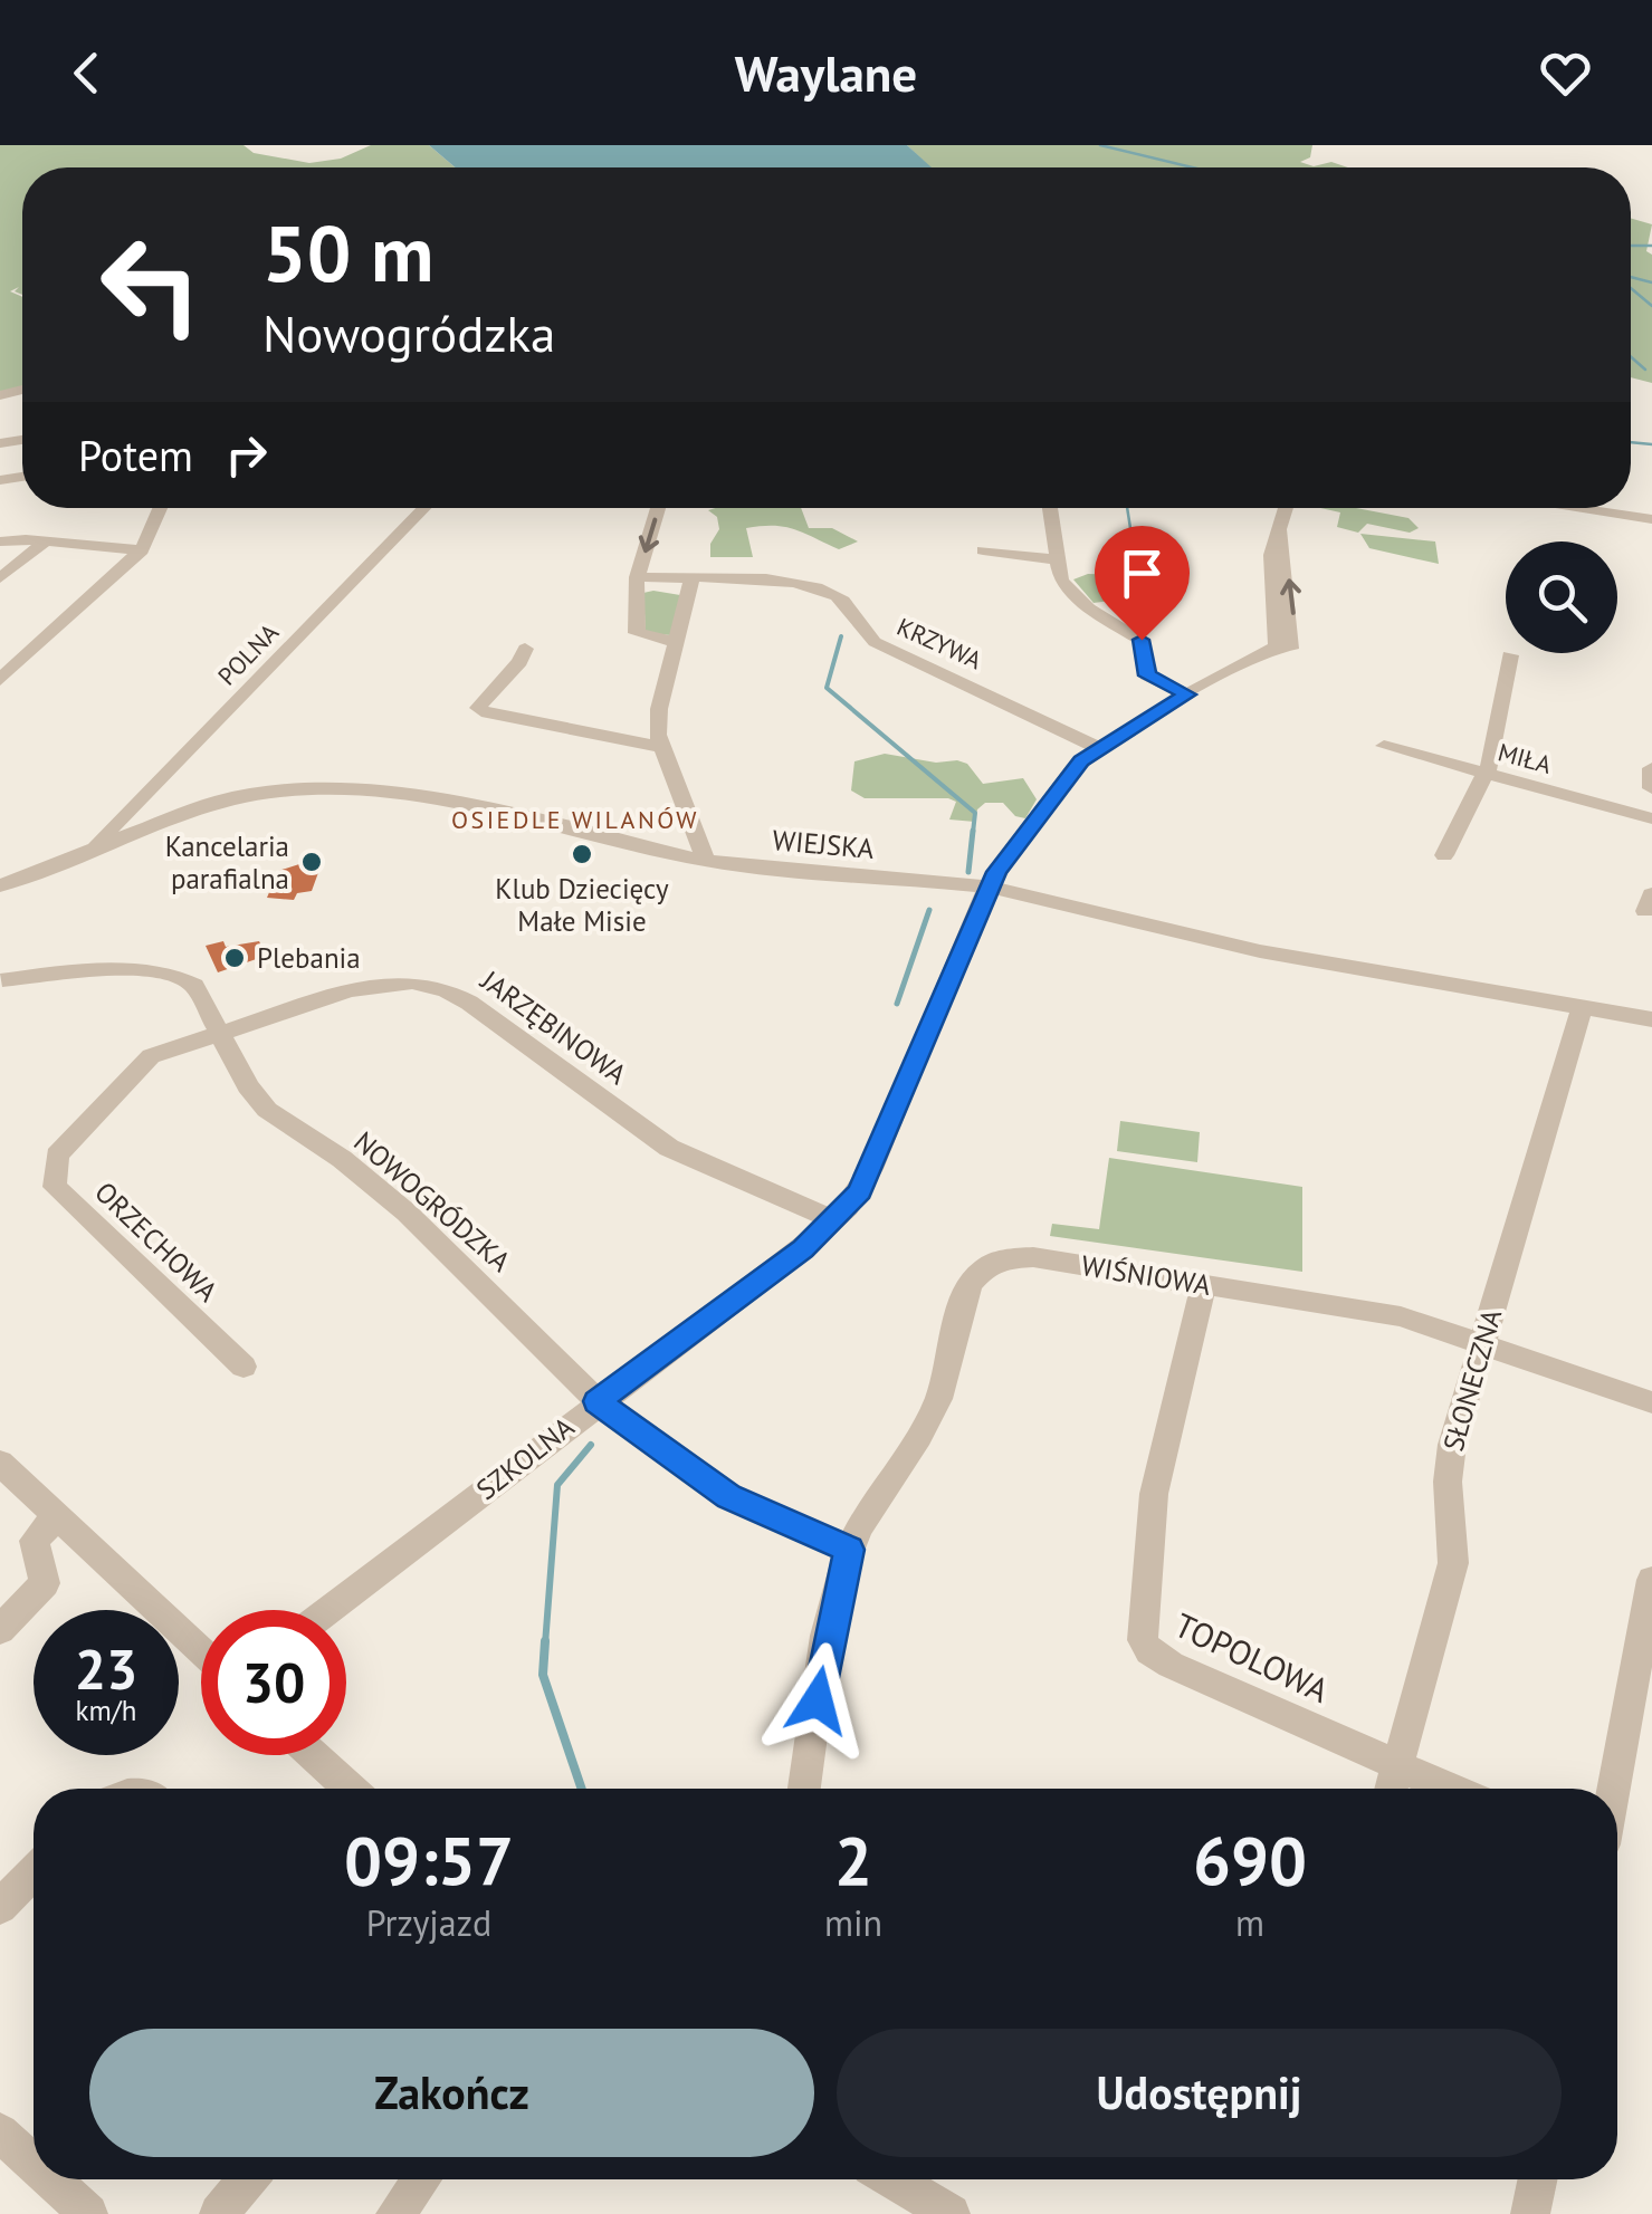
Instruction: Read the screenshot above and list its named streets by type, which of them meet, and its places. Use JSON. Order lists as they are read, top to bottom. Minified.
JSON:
{"streets":{"street":["KRZYWA","POLNA","MIŁA","WIEJSKA","JARZĘBINOWA","NOWOGRÓDZKA","ORZECHOWA","WIŚNIOWA","SŁONECZNA","SZKOLNA","TOPOLOWA"]},"crossings":[["KRZYWA","SZKOLNA"],["POLNA","WIEJSKA"],["WIEJSKA","SŁONECZNA"],["WIEJSKA","SZKOLNA"],["JARZĘBINOWA","NOWOGRÓDZKA"],["JARZĘBINOWA","ORZECHOWA"],["JARZĘBINOWA","SZKOLNA"],["NOWOGRÓDZKA","ORZECHOWA"],["NOWOGRÓDZKA","WIŚNIOWA"],["NOWOGRÓDZKA","SZKOLNA"],["WIŚNIOWA","SŁONECZNA"],["WIŚNIOWA","TOPOLOWA"],["SŁONECZNA","TOPOLOWA"]],"districts":["OSIEDLE WILANÓW"],"places":["Klub Dziecięcy Małe Misie","Kancelaria parafialna","Plebania"],"page":{"header":"Waylane","turn":["50 m","Nowogródzka"],"then":"Potem","speed":"23 km/h","limit":"30","eta":["09:57","Przyjazd","2","min","690","m"],"buttons":["Zakończ","Udostępnij"]}}
